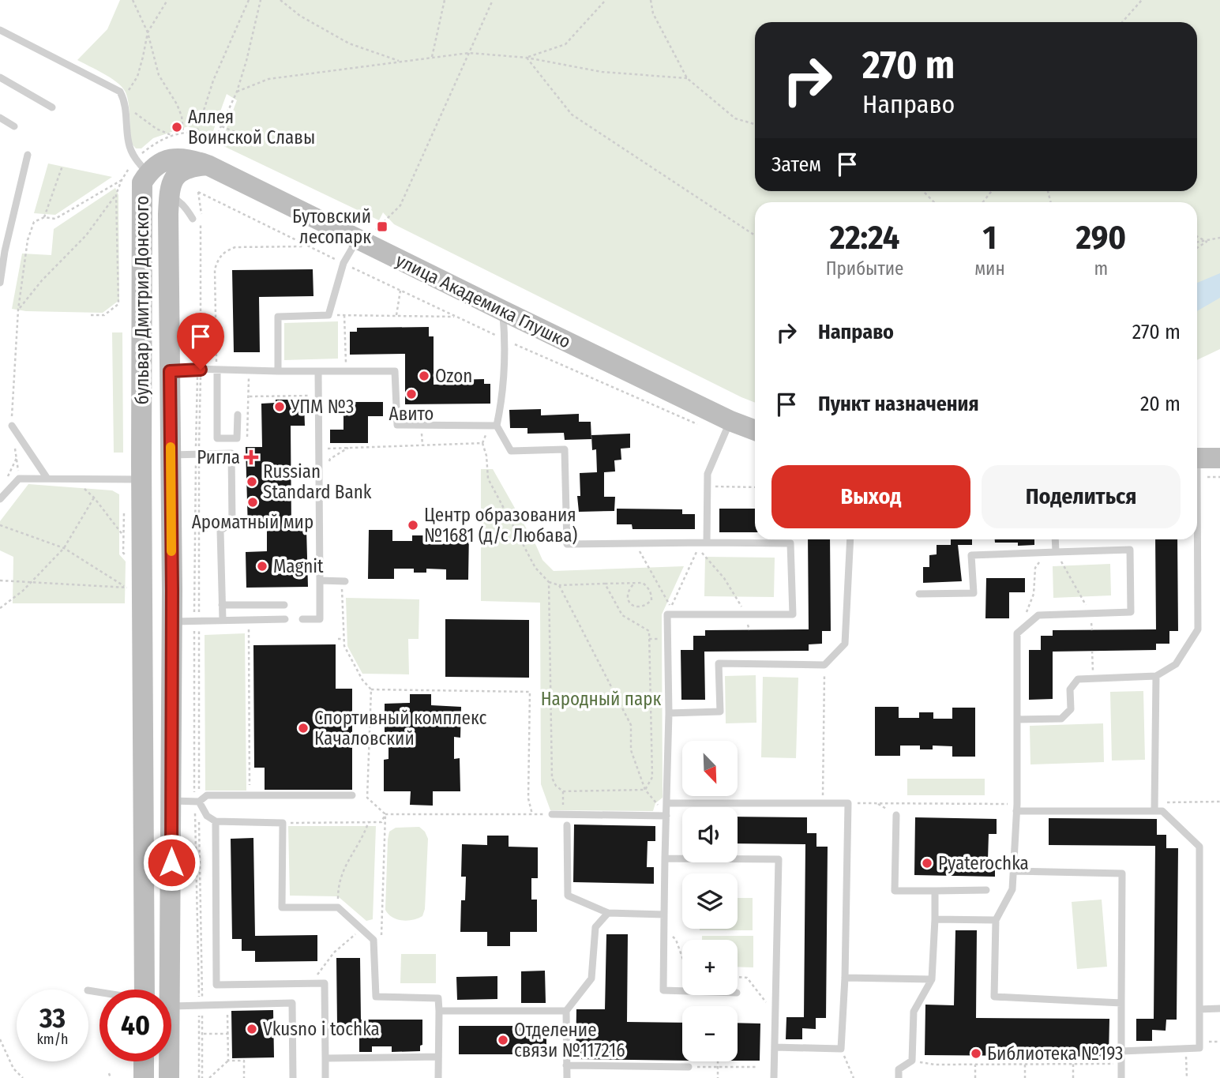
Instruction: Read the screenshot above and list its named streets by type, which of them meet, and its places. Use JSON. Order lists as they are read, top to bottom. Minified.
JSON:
{"streets":{"street":["бульвар Дмитрия Донского","улица Академика Глушко"]},"crossings":[["бульвар Дмитрия Донского","улица Академика Глушко"]],"parks":["Народный парк"],"places":{"other":["Аллея Воинской Славы","Ozon","Авито","УПМ №3","Russian Standard Bank","Ароматный мир","Центр образования №1681 (д/с Любава)","Magnit","Спортивный комплекс Качаловский","Pyaterochka","Vkusno i tochka","Отделение связи №117216","Библиотека №193"],"transit":["Бутовский лесопарк"],"health":["Ригла"]},"north":"bottom right","page":{"turn":["270 m","Направо"],"then":"Затем","eta":["22:24","Прибытие","1","мин","290","m"],"list":[{"name":"Направо","value":"270 m"},{"name":"Пункт назначения","value":"20 m"}],"buttons":["Выход","Поделиться"],"map_buttons":["+","−"],"speed":"33 km/h","limit":"40"}}
